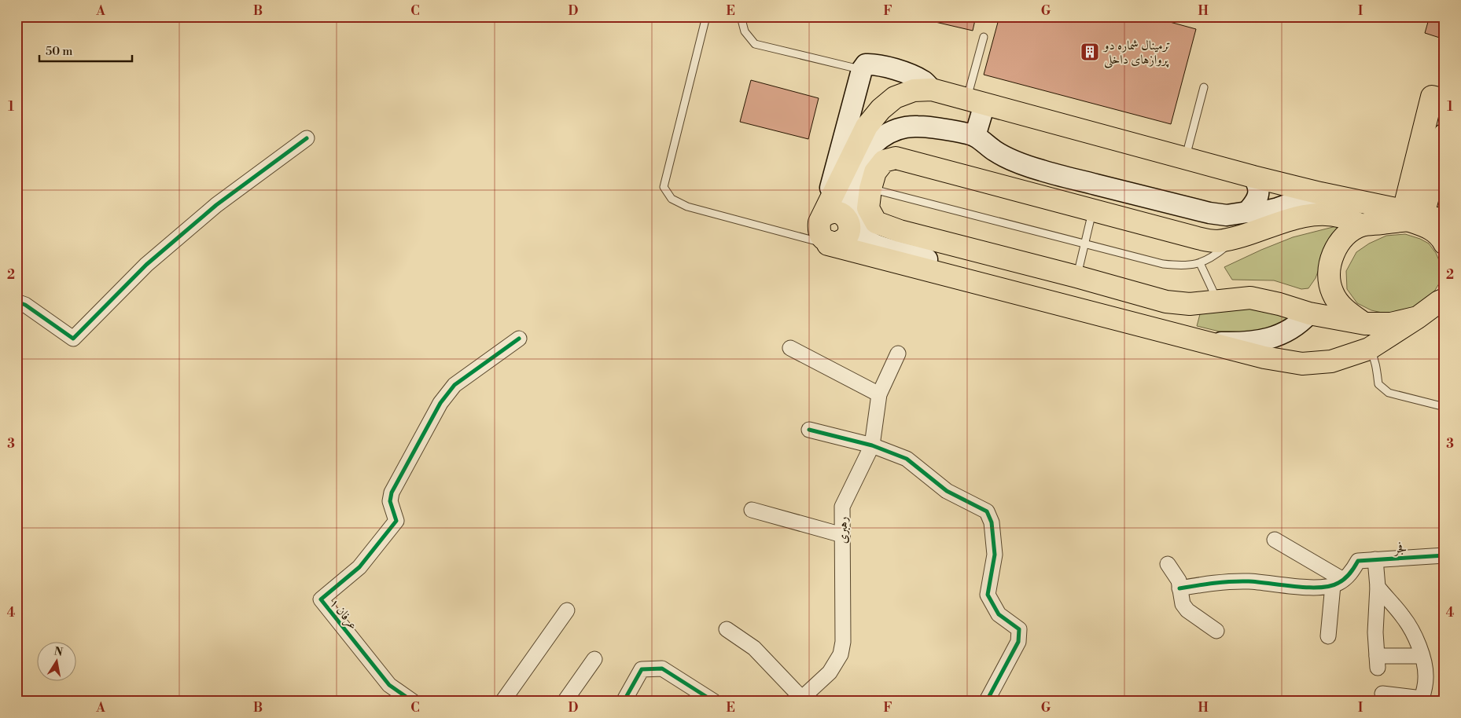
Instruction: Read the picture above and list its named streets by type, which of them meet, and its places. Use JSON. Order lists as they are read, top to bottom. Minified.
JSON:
{"streets":{"street":["رهبری","فجر","عرفان ۱"]},"places":{"building":["ترمینال شماره دو پروازهای داخلی"]},"scale_bar":"50 m","north":"top","grid":{"columns":["A","B","C","D","E","F","G","H","I"],"rows":["1","2","3","4"]}}
